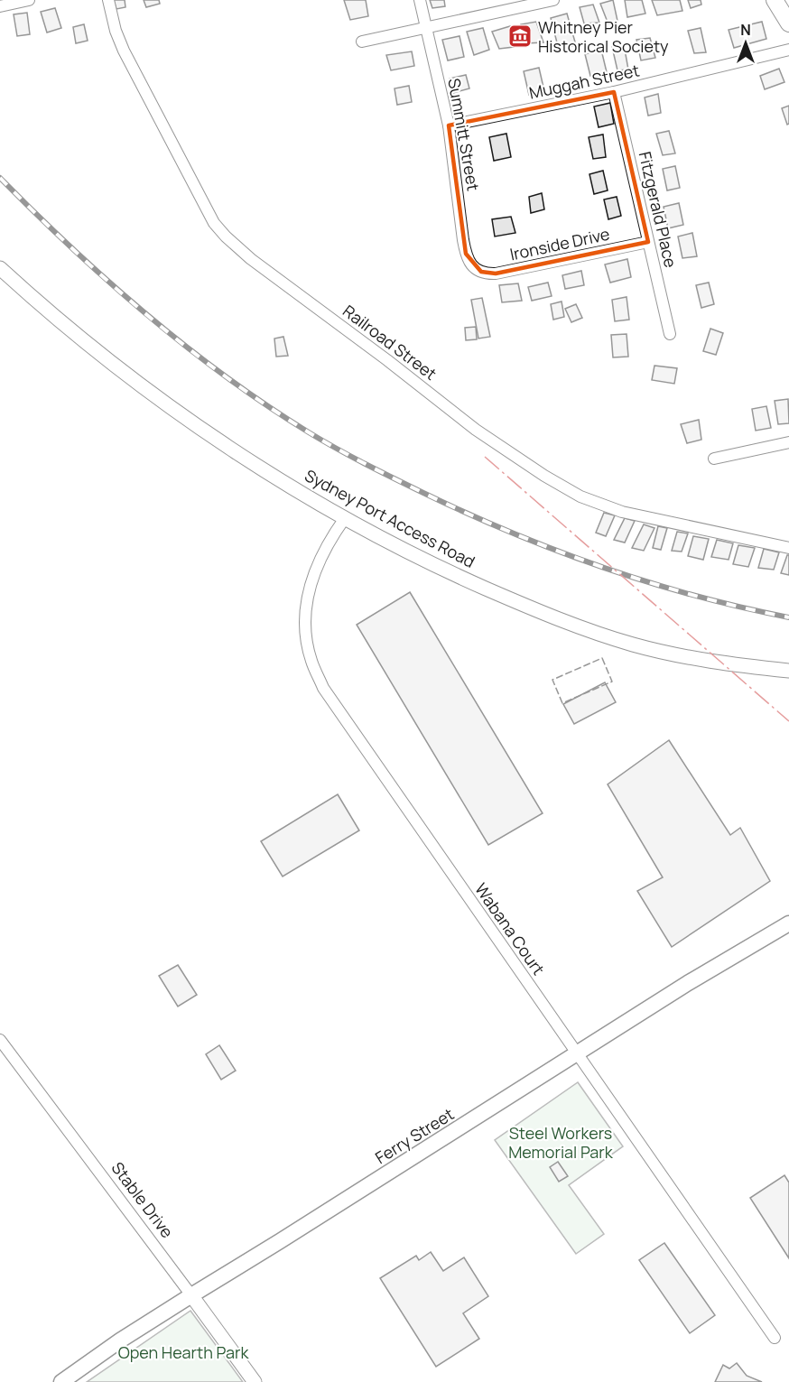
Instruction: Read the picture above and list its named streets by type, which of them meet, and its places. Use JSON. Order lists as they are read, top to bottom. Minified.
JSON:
{"streets":{"main road":["Ferry Street"],"street":["Muggah Street","Summitt Street","Fitzgerald Place","Ironside Drive","Railroad Street","Sydney Port Access Road","Wabana Court","Stable Drive"]},"crossings":[["Muggah Street","Summitt Street"],["Muggah Street","Fitzgerald Place"],["Summitt Street","Ironside Drive"],["Fitzgerald Place","Ironside Drive"],["Sydney Port Access Road","Wabana Court"],["Wabana Court","Ferry Street"],["Ferry Street","Stable Drive"]],"parks":["Steel Workers Memorial Park","Open Hearth Park"],"places":{"museum":["Whitney Pier Historical Society"]},"north":"top"}
